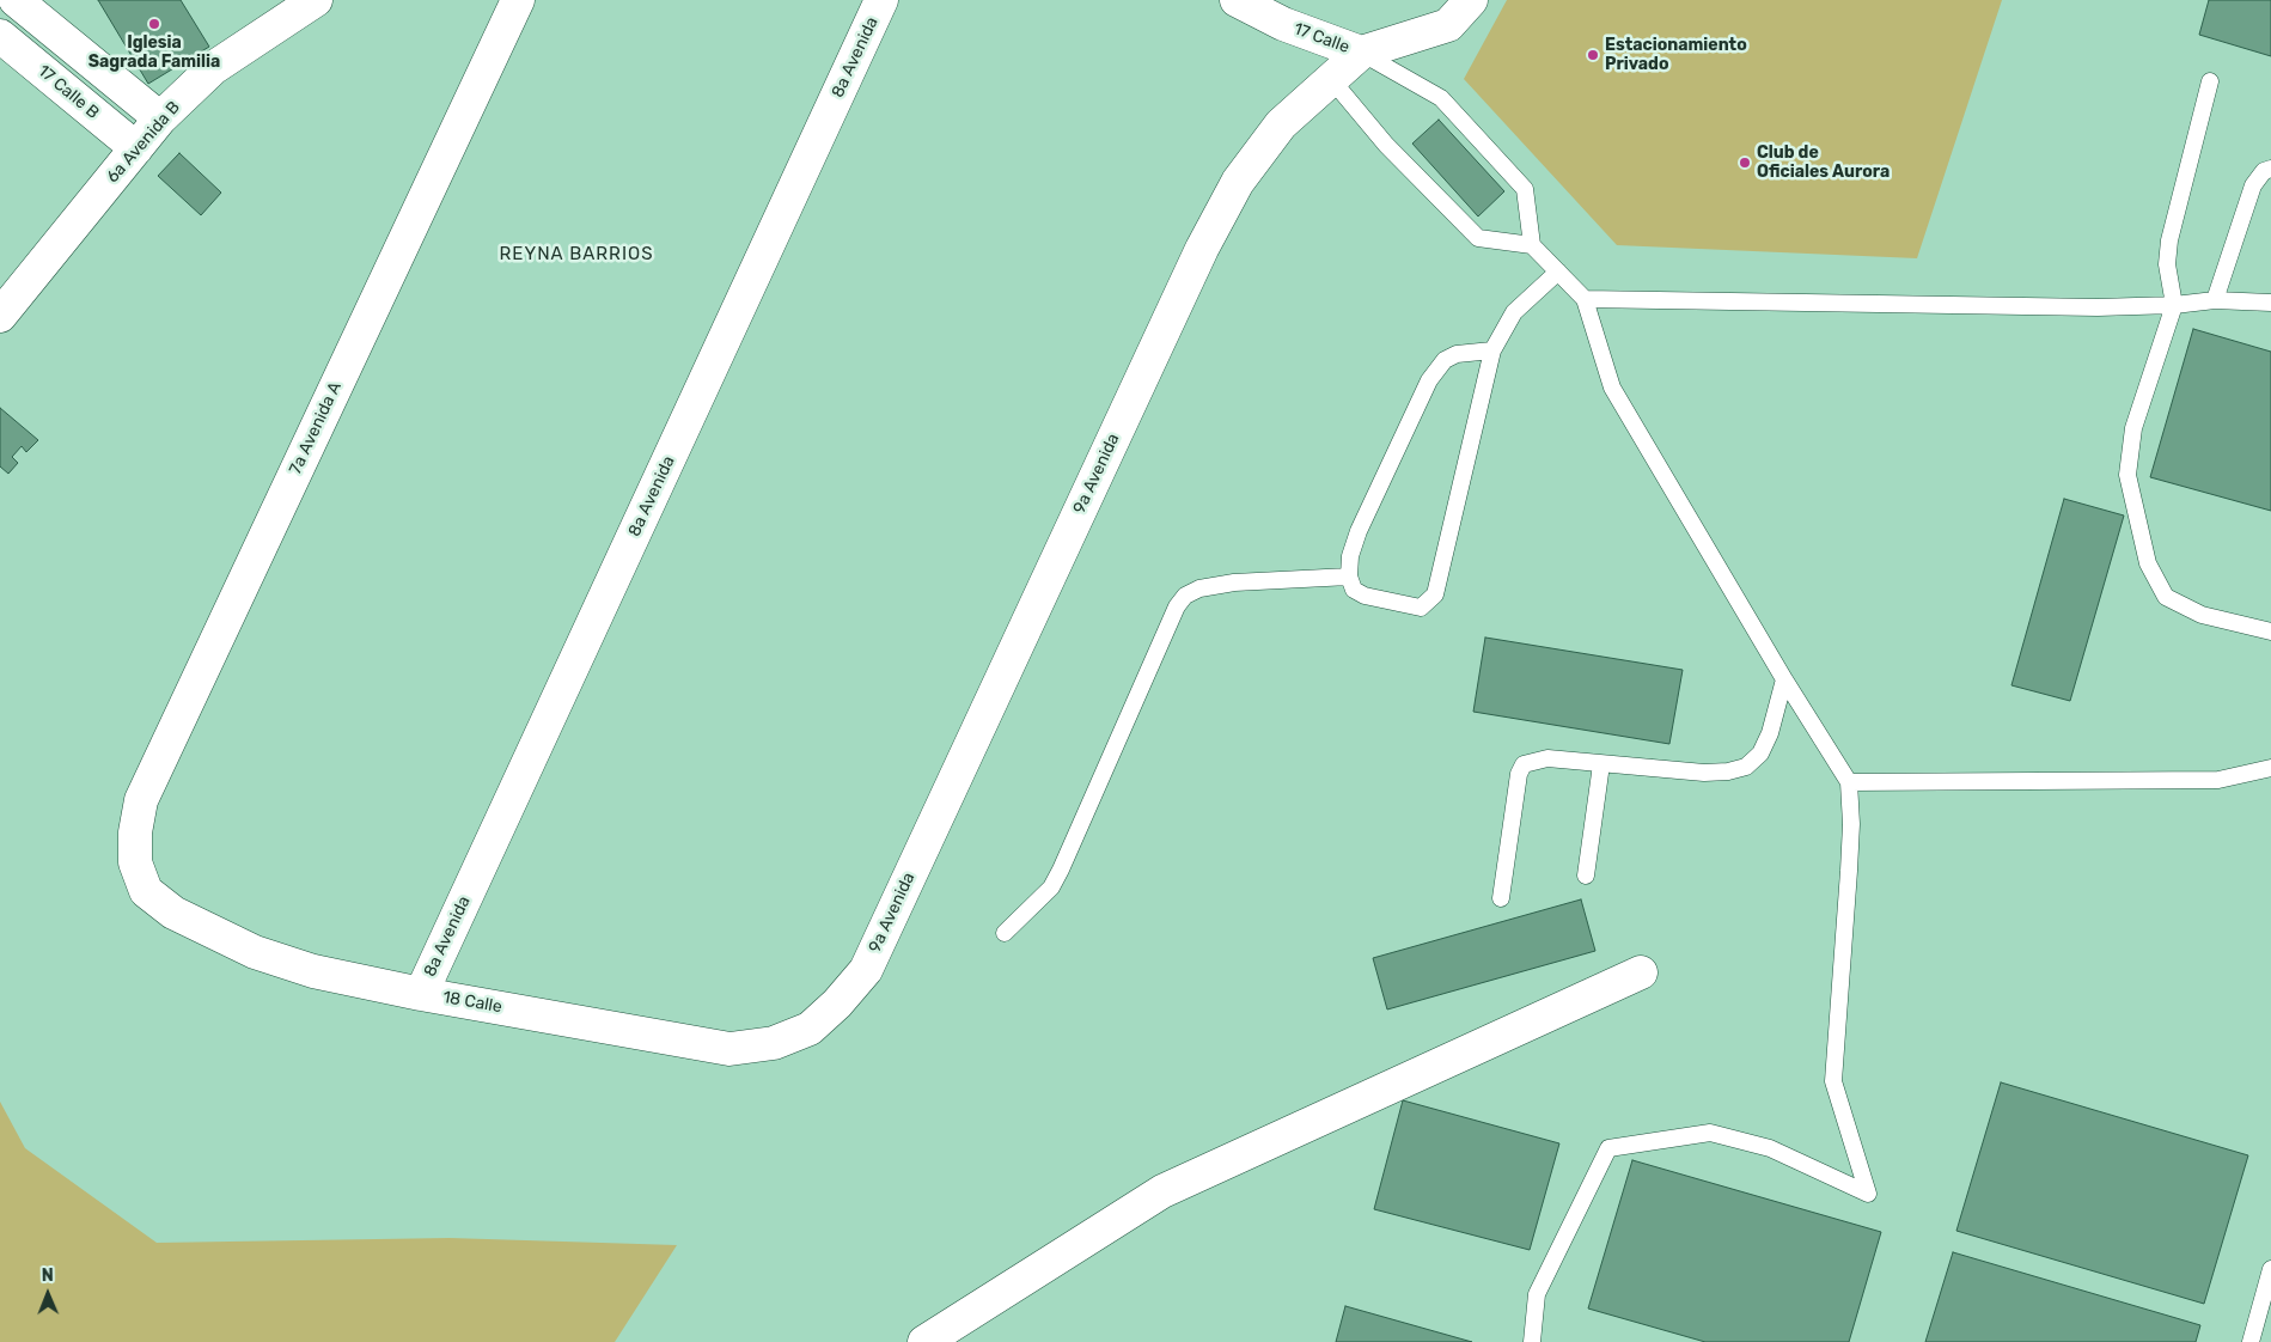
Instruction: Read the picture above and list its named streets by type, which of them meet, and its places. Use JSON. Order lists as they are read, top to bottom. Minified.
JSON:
{"streets":{"street":["17 Calle","8a Avenida","17 Calle B","6a Avenida B","7a Avenida A","9a Avenida","18 Calle"]},"crossings":[["17 Calle","9a Avenida"],["8a Avenida","18 Calle"],["17 Calle B","6a Avenida B"],["7a Avenida A","18 Calle"],["9a Avenida","18 Calle"]],"districts":["REYNA BARRIOS"],"places":["Iglesia Sagrada Familia","Estacionamiento Privado","Club de Oficiales Aurora"],"north":"top"}
